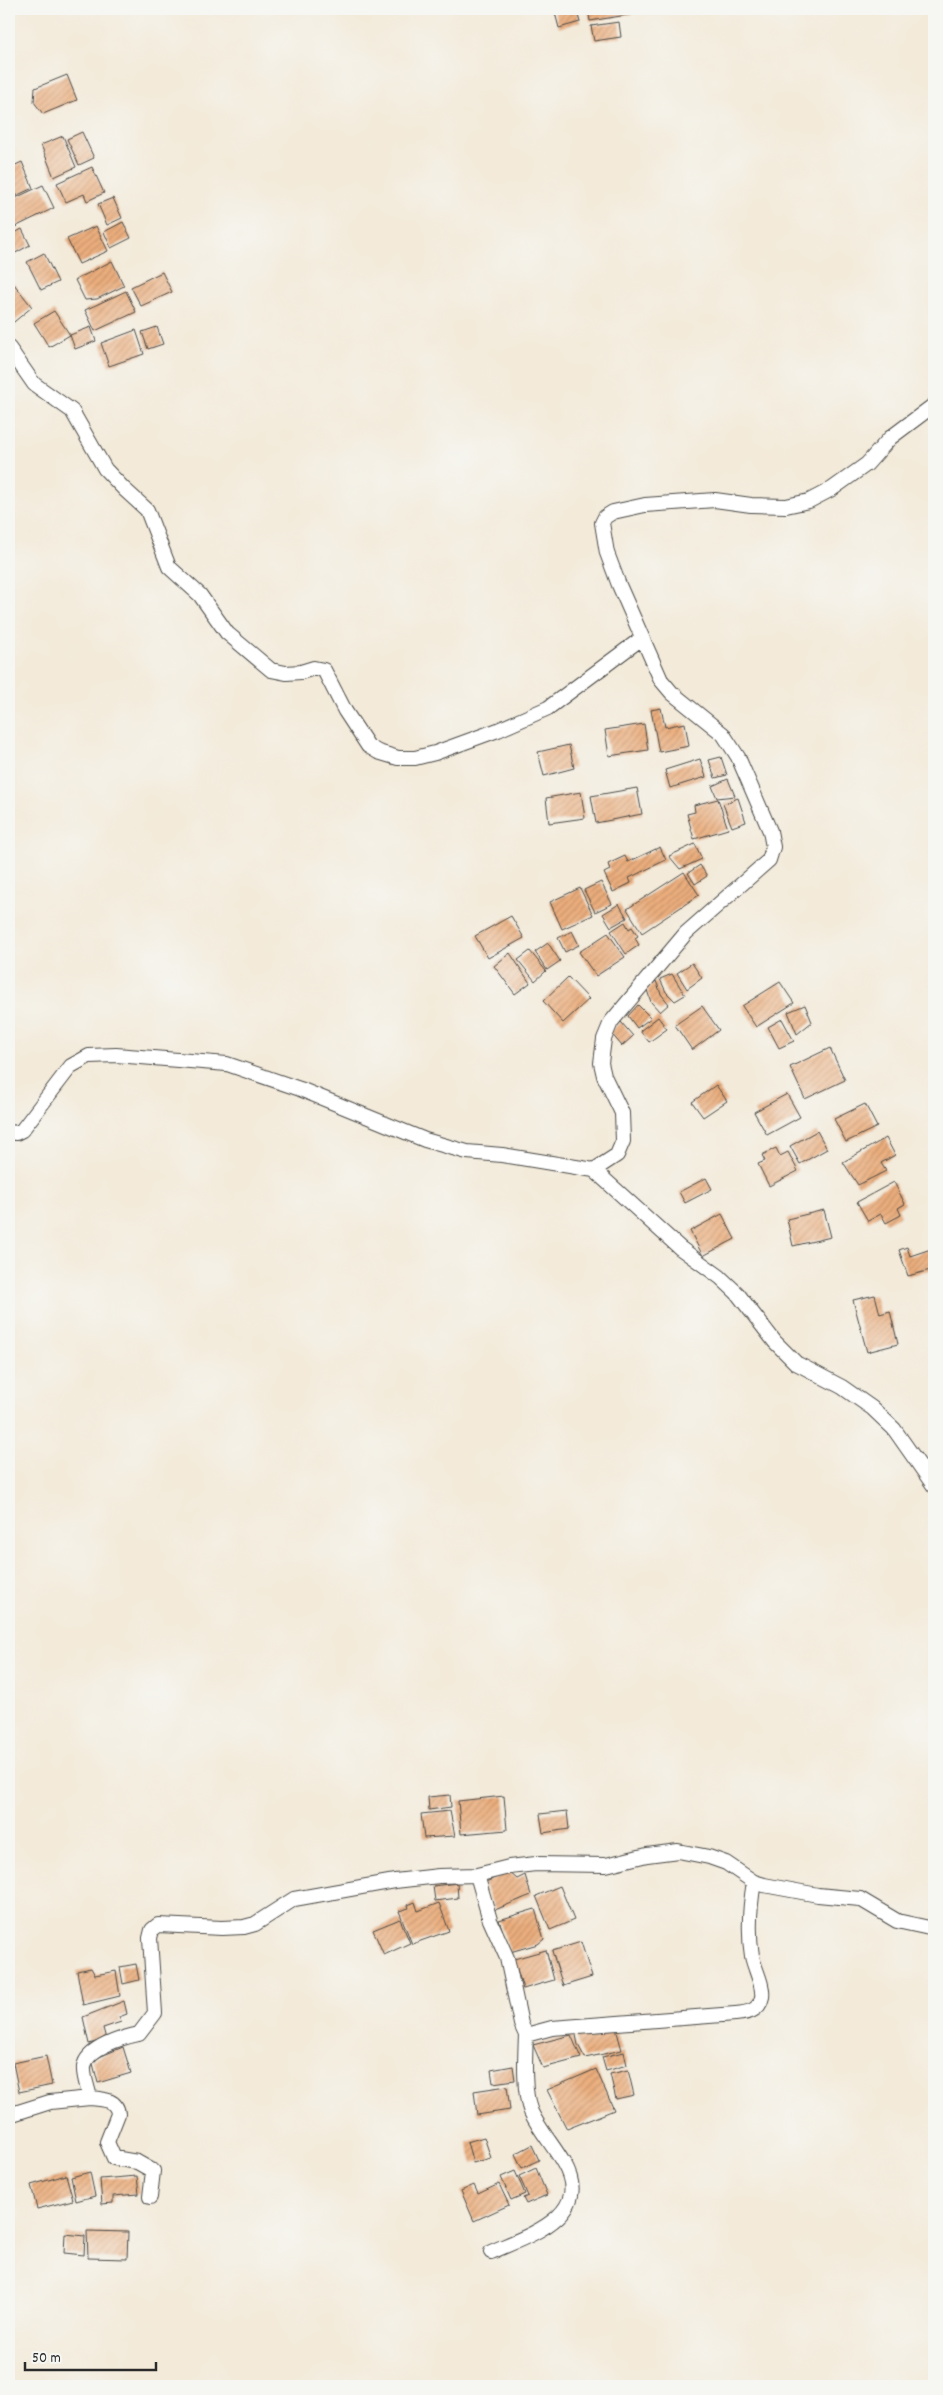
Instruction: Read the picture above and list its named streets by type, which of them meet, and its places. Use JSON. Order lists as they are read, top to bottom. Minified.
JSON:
{"scale_bar":"50 m"}
